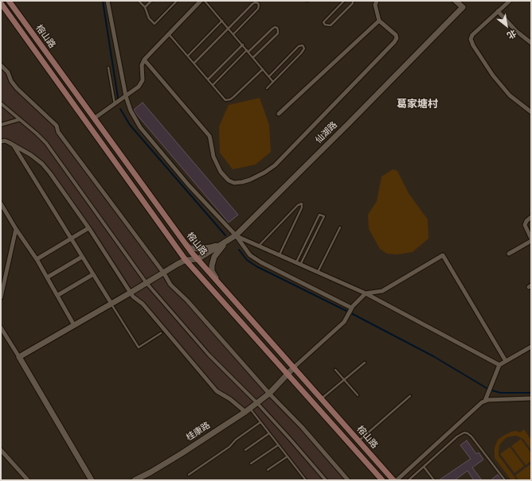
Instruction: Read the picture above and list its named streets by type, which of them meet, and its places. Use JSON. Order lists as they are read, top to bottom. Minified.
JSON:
{"streets":{"main road":["榕山路"],"street":["仙湖路","桂康路"]},"crossings":[["榕山路","仙湖路"],["榕山路","桂康路"]],"districts":["葛家塘村"],"north":"bottom right"}
